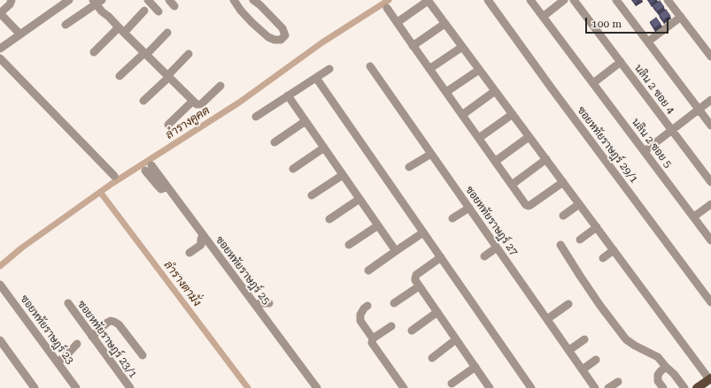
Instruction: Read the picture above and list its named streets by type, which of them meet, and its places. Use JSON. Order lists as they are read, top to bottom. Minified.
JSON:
{"streets":{"street":["นลิน 2 ซอย 4","นลิน 2 ซอย 5","ซอยหทัยราษฎร์ 29/1","ซอยหทัยราษฎร์ 27","ซอยหทัยราษฎร์ 25","ซอยหทัยราษฎร์ 23","ซอยหทัยราษฎร์ 23/1"]},"water":["ลำรางคูคต","ลำรางตามั่ง"],"scale_bar":"100 m"}
